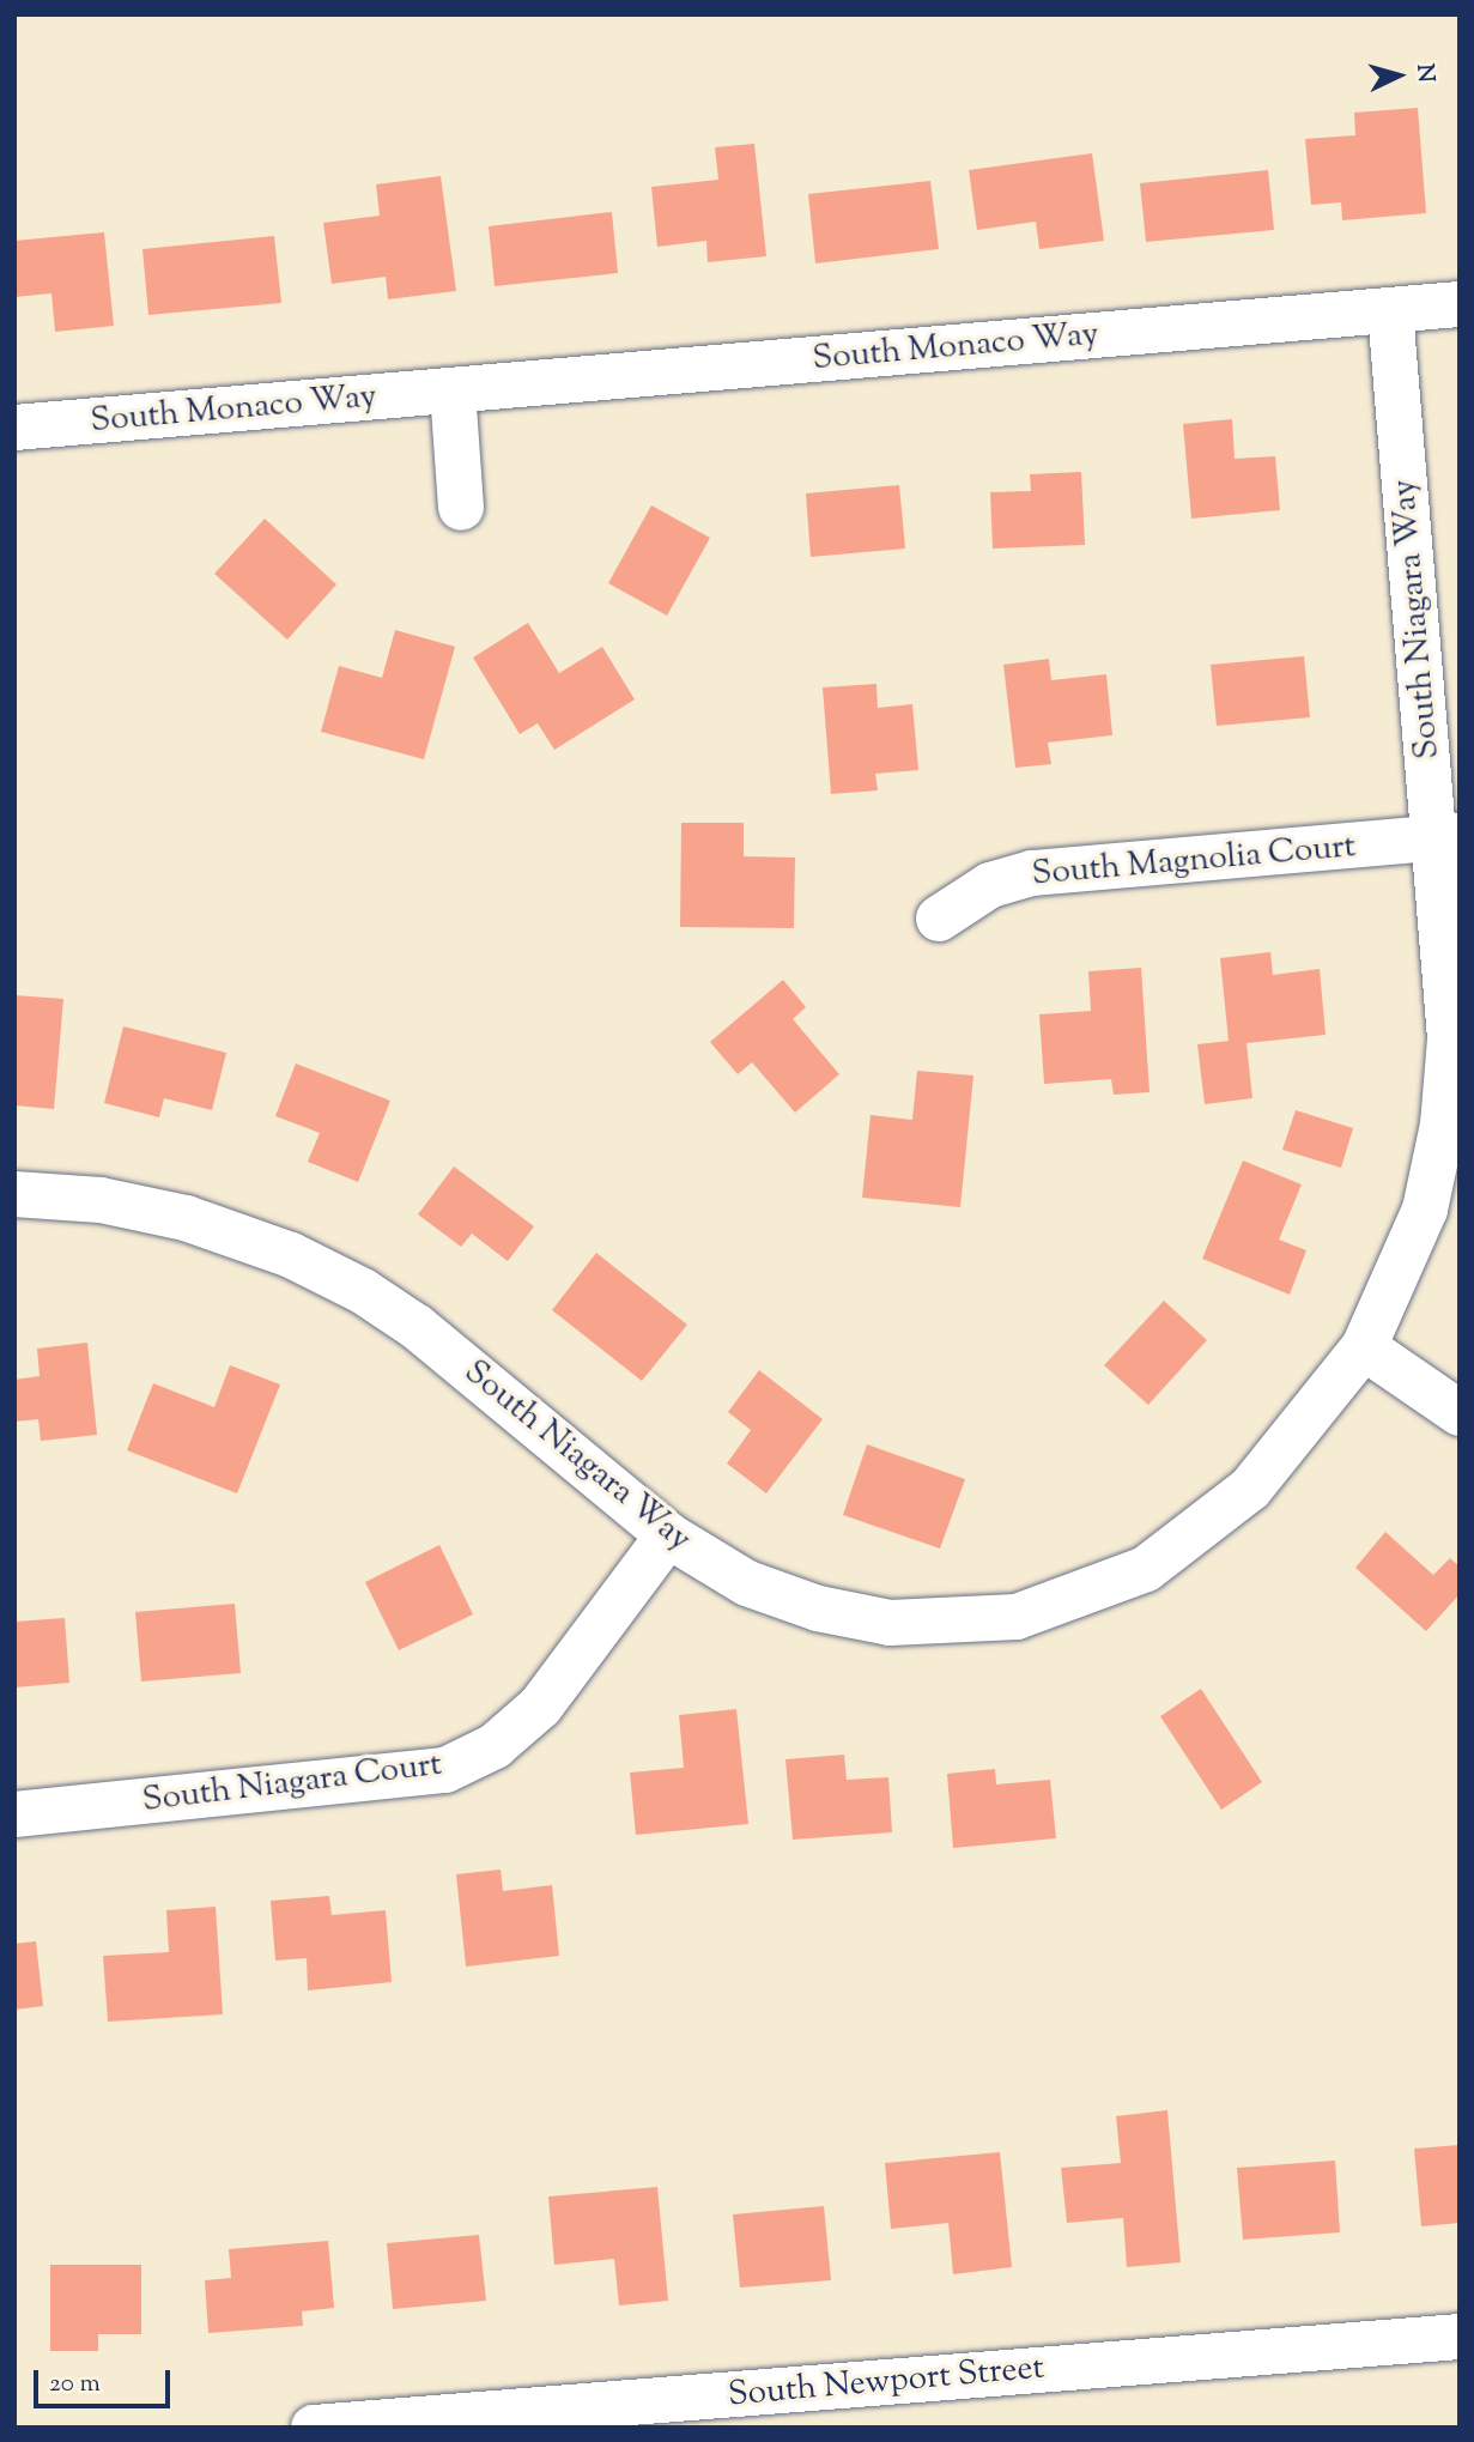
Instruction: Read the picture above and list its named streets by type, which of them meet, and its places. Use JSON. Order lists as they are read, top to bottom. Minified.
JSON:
{"streets":{"street":["South Monaco Way","South Niagara Way","South Magnolia Court","South Niagara Court","South Newport Street"]},"crossings":[["South Monaco Way","South Niagara Way"],["South Niagara Way","South Magnolia Court"],["South Niagara Way","South Niagara Court"]],"scale_bar":"20 m","north":"right"}
